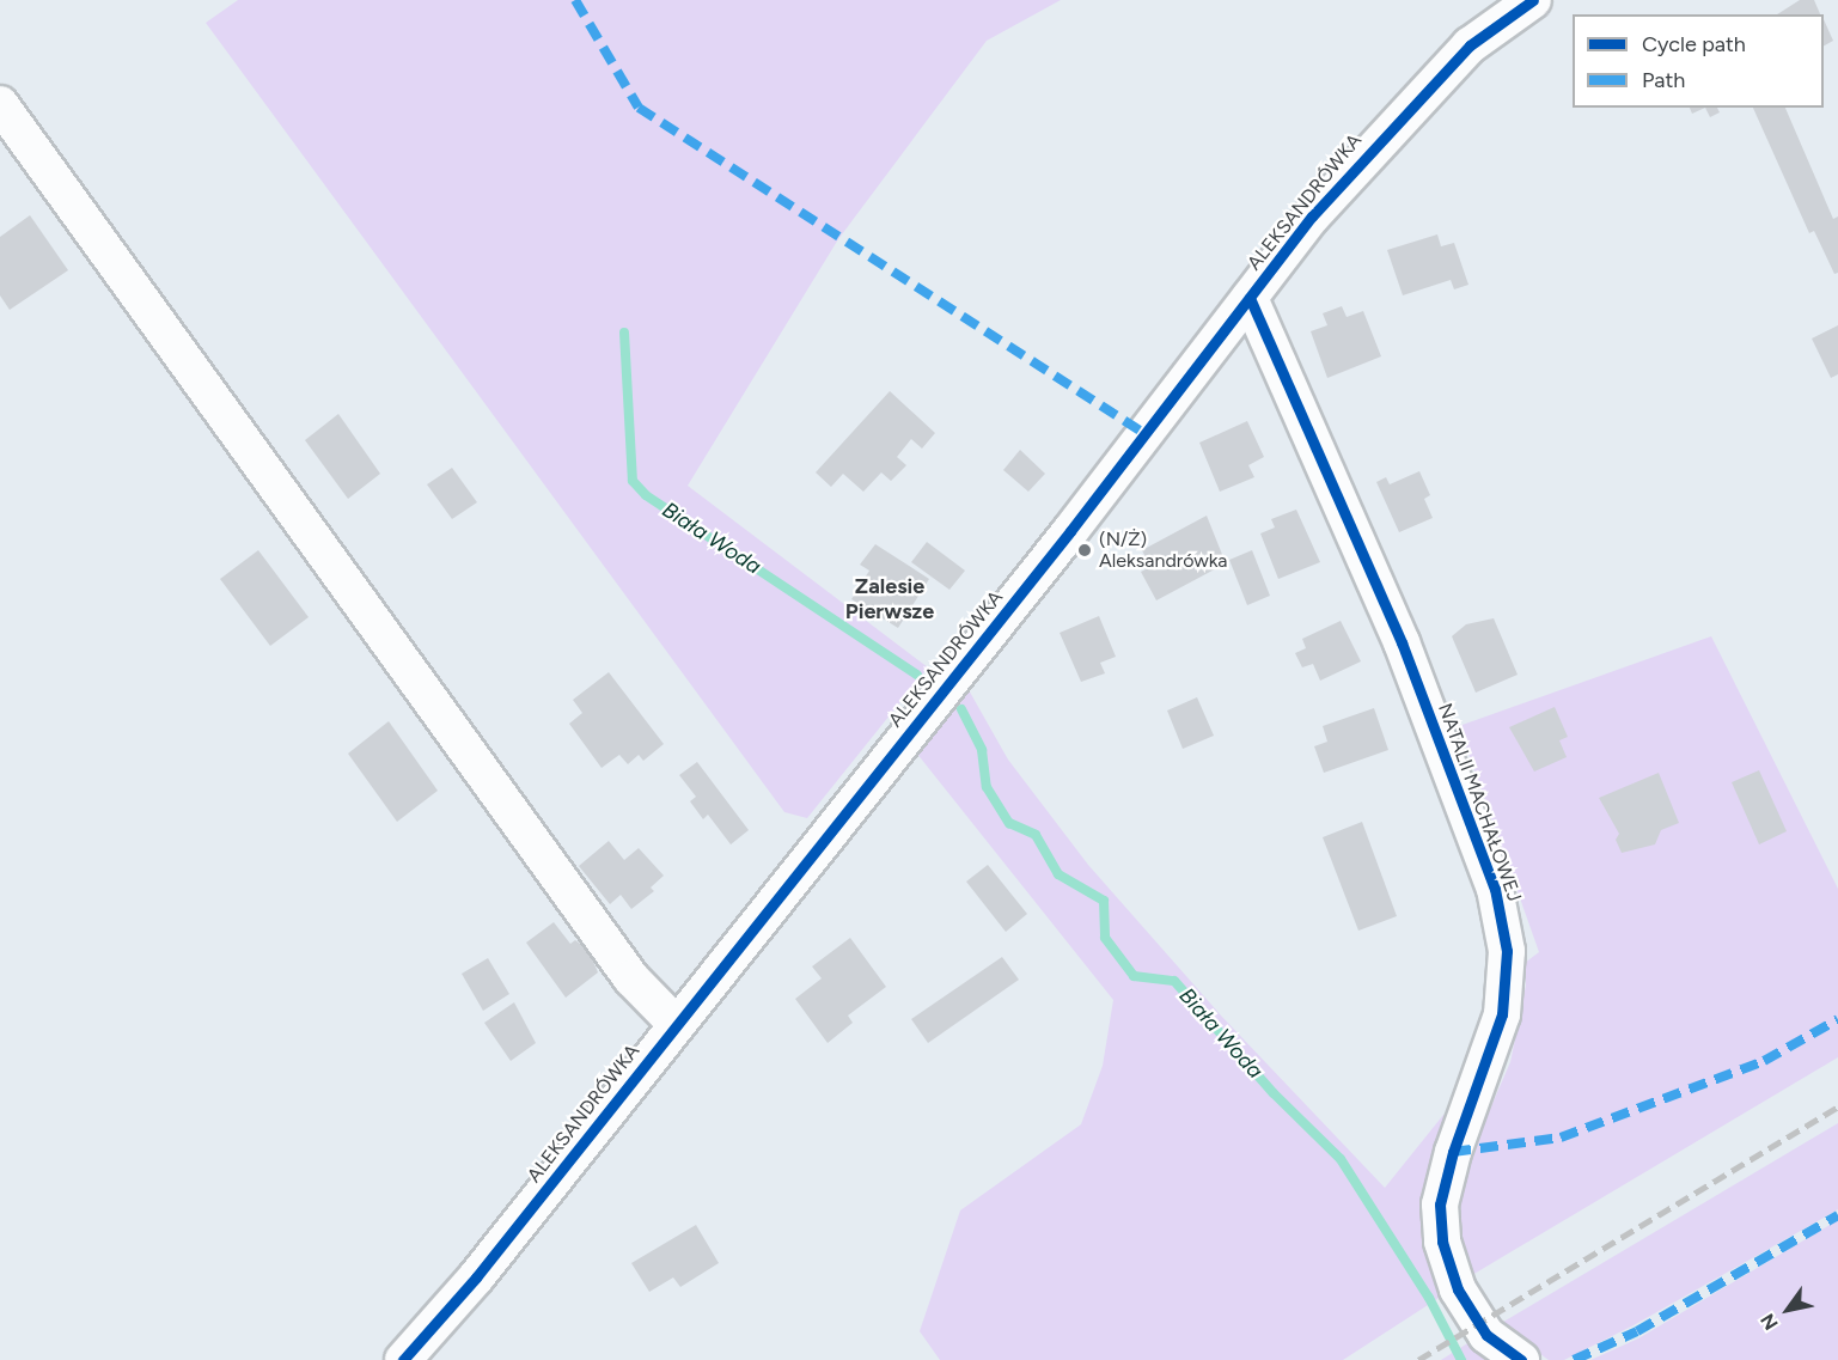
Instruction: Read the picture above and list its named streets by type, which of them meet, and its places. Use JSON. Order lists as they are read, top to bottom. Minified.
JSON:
{"streets":{"street":["ALEKSANDRÓWKA","NATALII MACHAŁOWEJ"]},"crossings":[["ALEKSANDRÓWKA","NATALII MACHAŁOWEJ"]],"districts":["Zalesie Pierwsze"],"water":["Biała Woda"],"places":["(N/Ż) Aleksandrówka"],"legend":["Cycle path","Path"],"north":"bottom left"}
